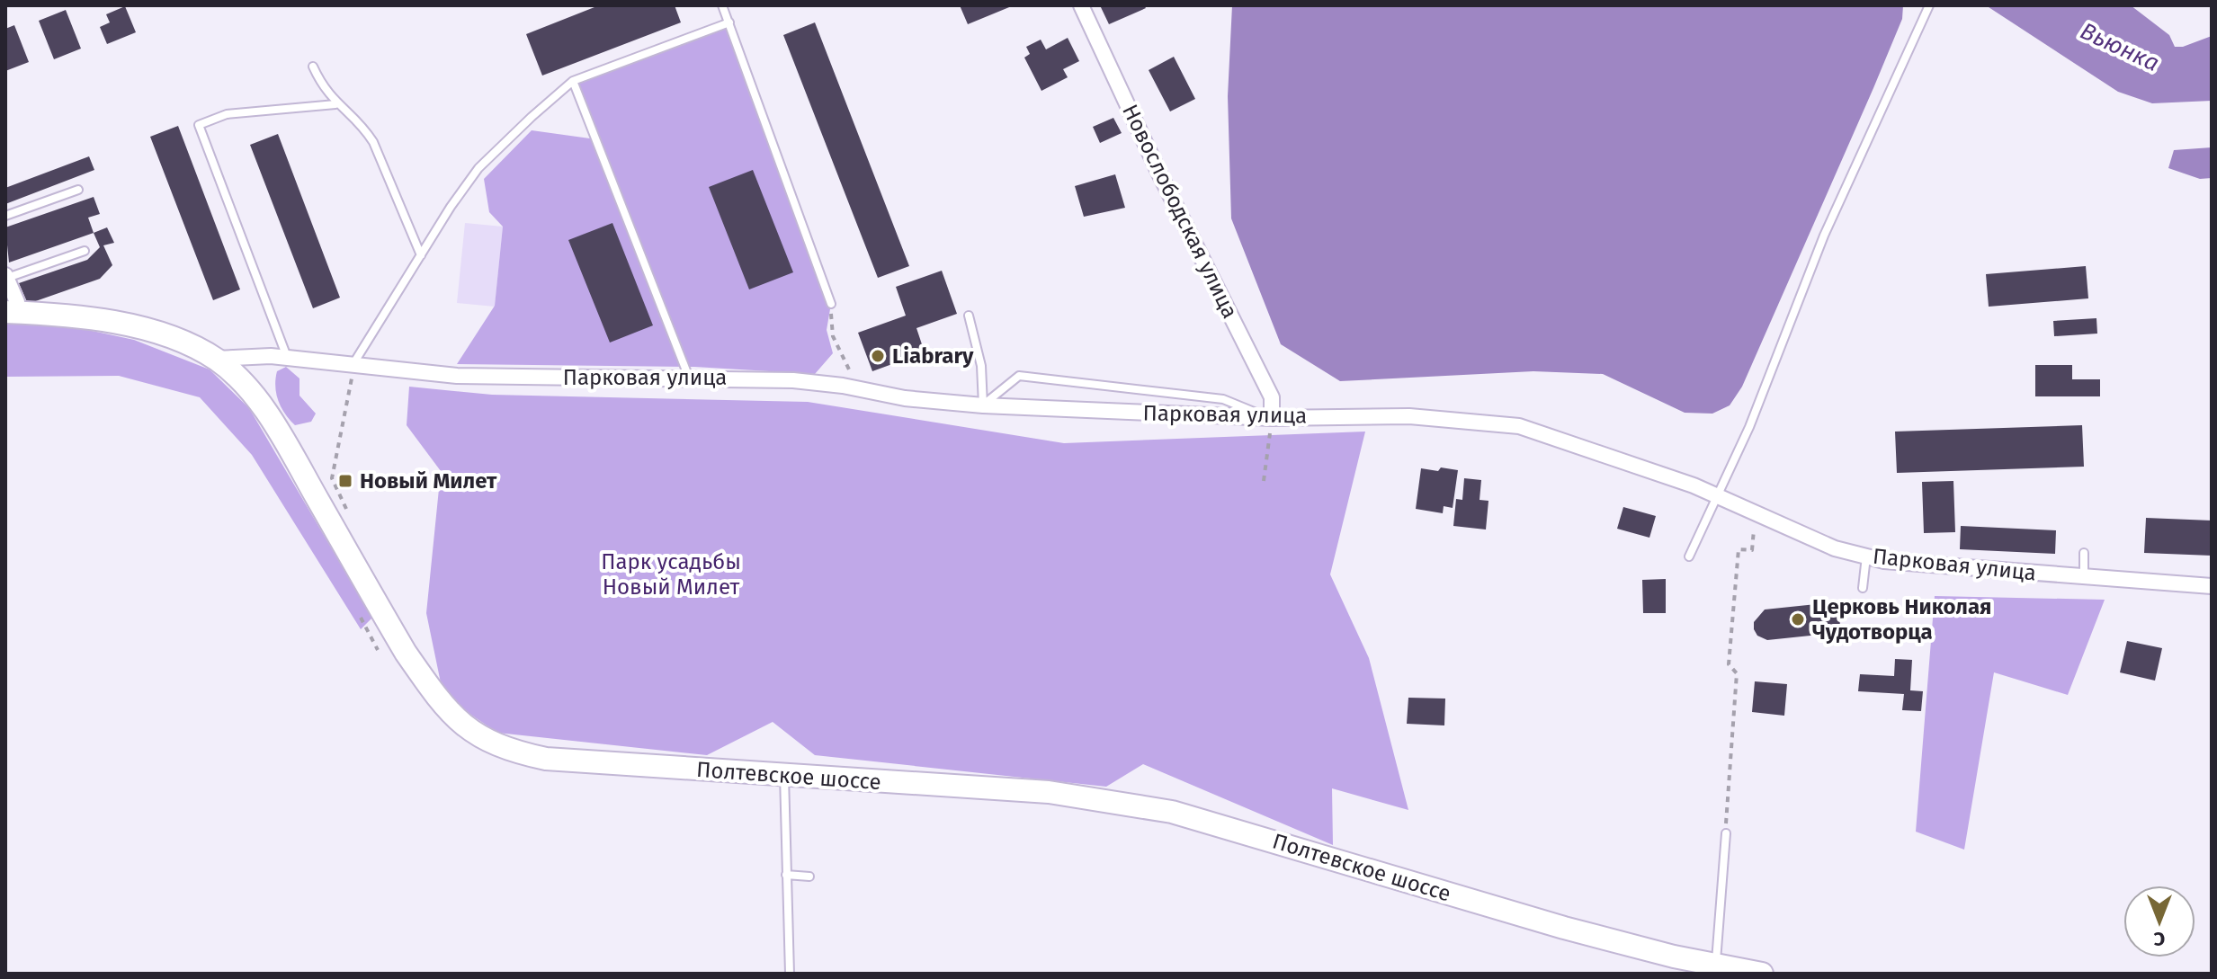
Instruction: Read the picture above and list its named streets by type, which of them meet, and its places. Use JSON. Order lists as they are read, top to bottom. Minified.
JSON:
{"streets":{"street":["Новослободская улица","Парковая улица","Полтевское шоссе"]},"crossings":[["Новослободская улица","Парковая улица"],["Парковая улица","Полтевское шоссе"]],"water":["Вьюнка"],"parks":["Парк усадьбы Новый Милет"],"places":{"other":["Liabrary","Церковь Николая Чудотворца"],"transit":["Новый Милет"]},"north":"bottom"}
